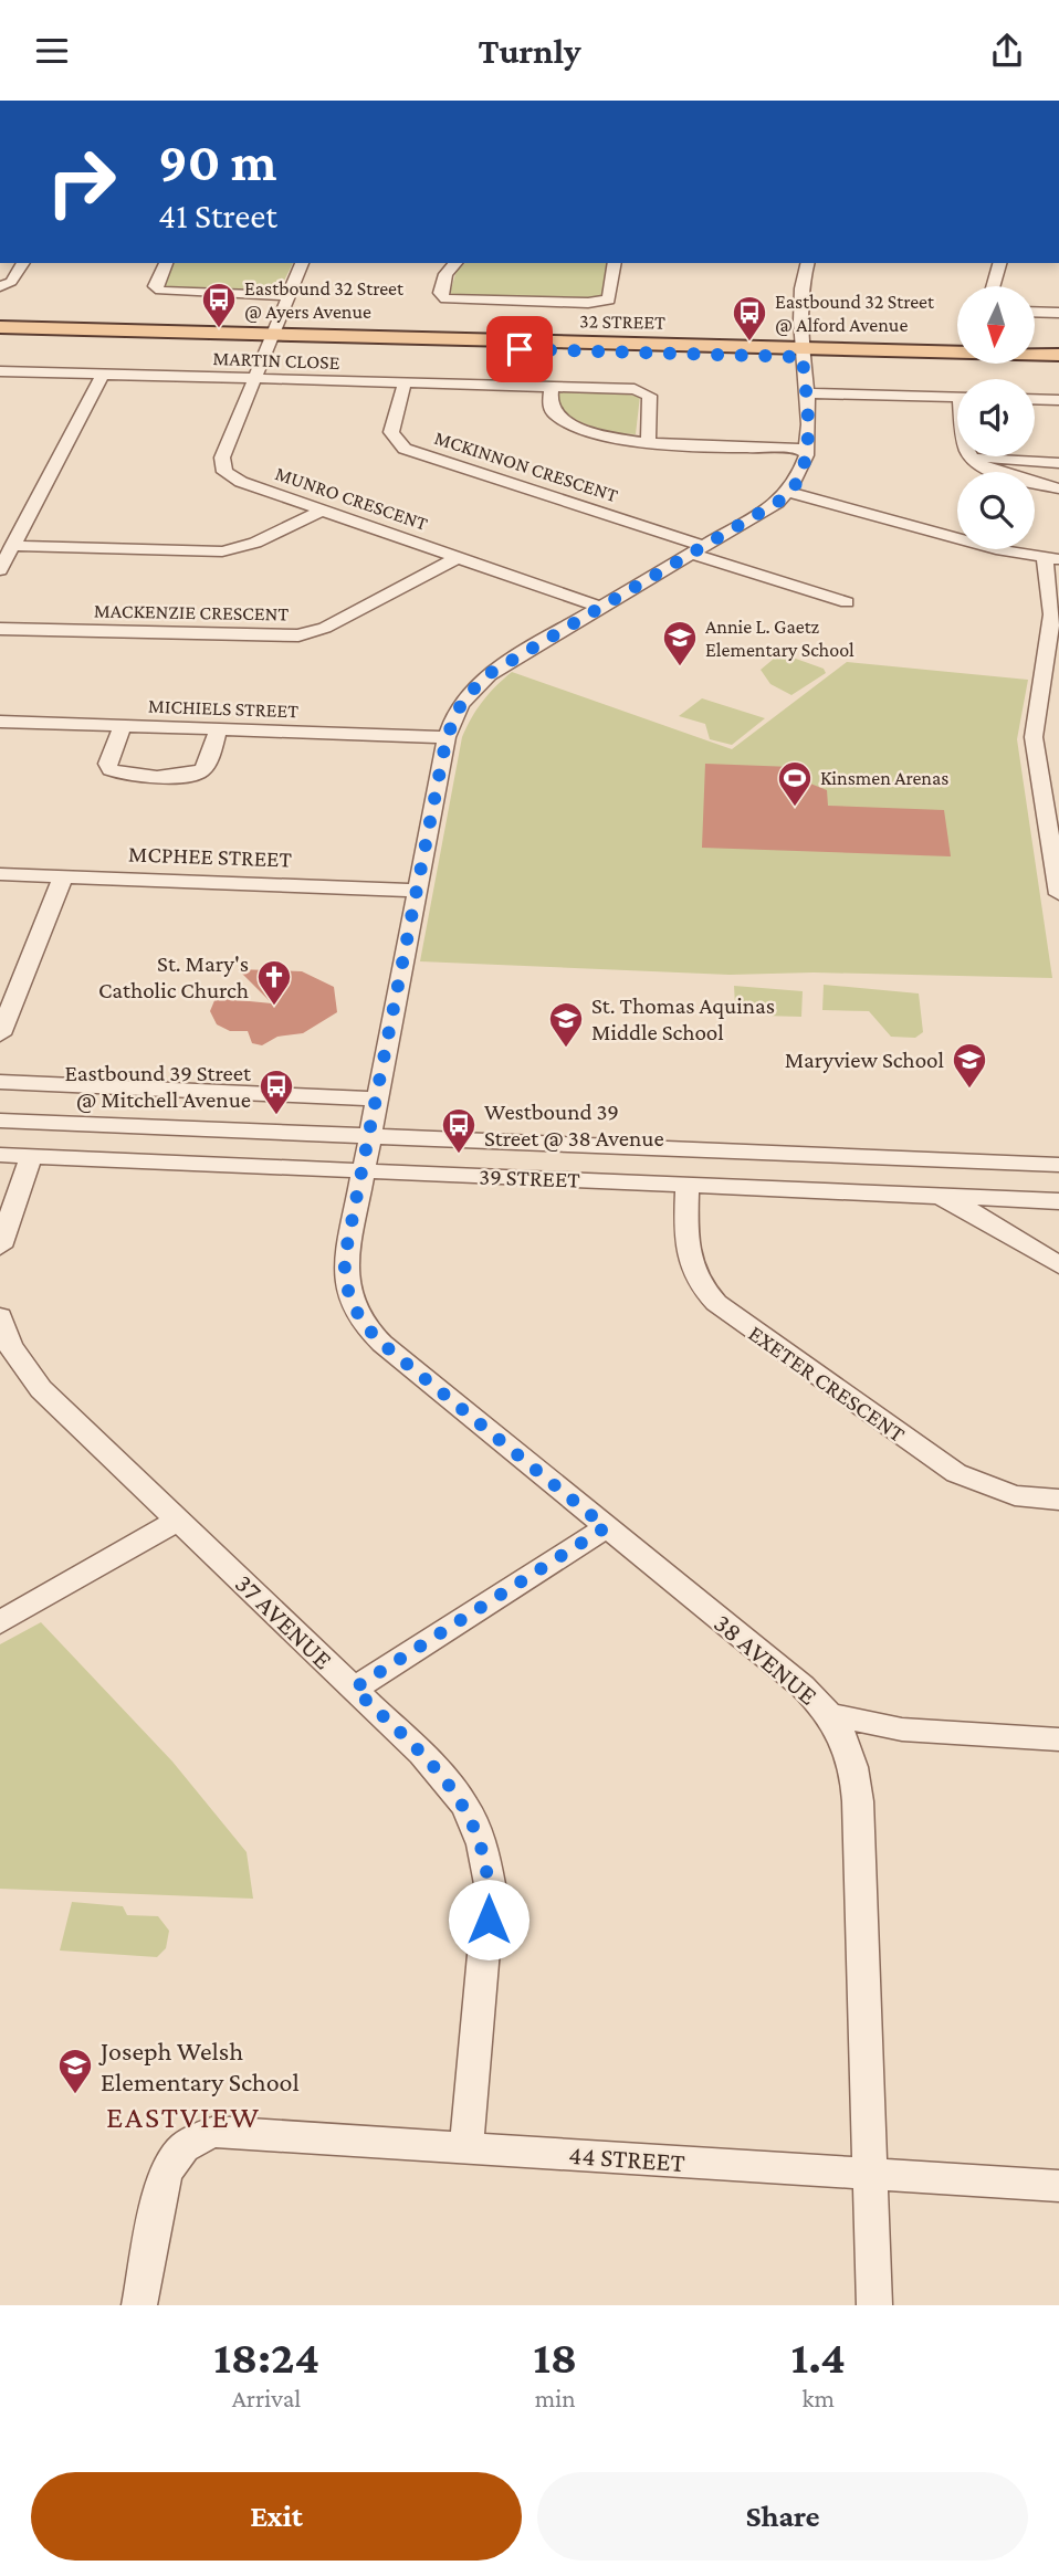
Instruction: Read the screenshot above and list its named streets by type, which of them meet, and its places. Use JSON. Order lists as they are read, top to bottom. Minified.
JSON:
{"streets":{"main road":["32 STREET"],"street":["MARTIN CLOSE","MCKINNON CRESCENT","MUNRO CRESCENT","MACKENZIE CRESCENT","MICHIELS STREET","MCPHEE STREET","39 STREET","EXETER CRESCENT","37 AVENUE","38 AVENUE","44 STREET"]},"crossings":[["32 STREET","MUNRO CRESCENT"],["MARTIN CLOSE","MCKINNON CRESCENT"],["MARTIN CLOSE","MUNRO CRESCENT"],["MCKINNON CRESCENT","38 AVENUE"],["MUNRO CRESCENT","MACKENZIE CRESCENT"],["MUNRO CRESCENT","38 AVENUE"],["MICHIELS STREET","38 AVENUE"],["MCPHEE STREET","38 AVENUE"],["39 STREET","EXETER CRESCENT"],["39 STREET","38 AVENUE"],["37 AVENUE","44 STREET"],["38 AVENUE","44 STREET"]],"districts":["EASTVIEW"],"places":{"bus stop":["Eastbound 32 Street @ Ayers Avenue","Eastbound 32 Street @ Alford Avenue","Eastbound 39 Street @ Mitchell Avenue","Westbound 39 Street @ 38 Avenue"],"school or university":["Annie L. Gaetz Elementary School","St. Thomas Aquinas Middle School","Maryview School","Joseph Welsh Elementary School"],"sports":["Kinsmen Arenas"],"church":["St. Mary's Catholic Church"]},"north":"bottom","page":{"header":"Turnly","turn":["90 m","41 Street"],"eta":["18:24","Arrival","18","min","1.4","km"],"buttons":["Exit","Share"]}}
